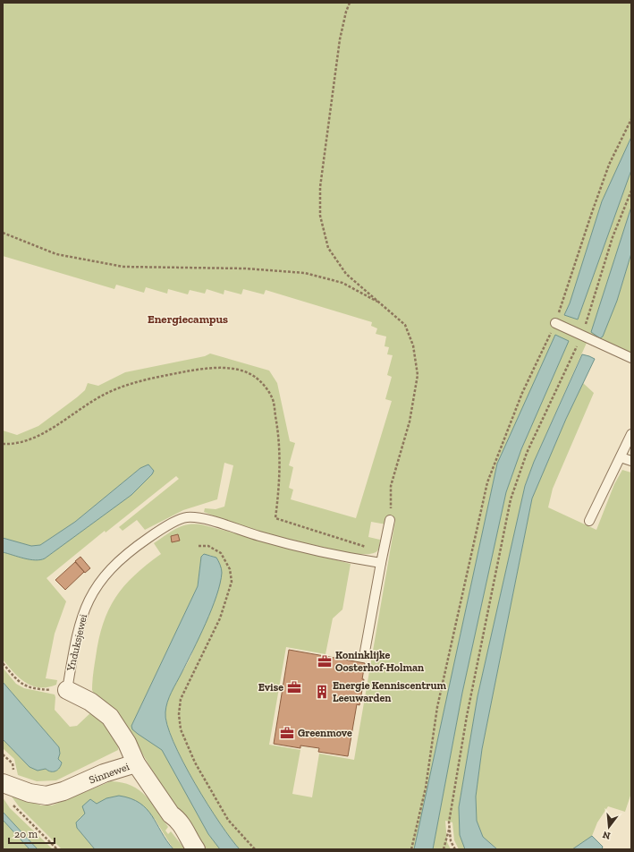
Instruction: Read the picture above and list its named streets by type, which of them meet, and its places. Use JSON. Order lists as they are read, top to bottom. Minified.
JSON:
{"streets":{"street":["Sinnewei"],"lane":["Ynduksjewei"]},"districts":["Energiecampus"],"places":{"office":["Koninklijke Oosterhof-Holman","Evise","Greenmove"],"building":["Energie Kenniscentrum Leeuwarden"]},"scale_bar":"20 m","north":"bottom"}
